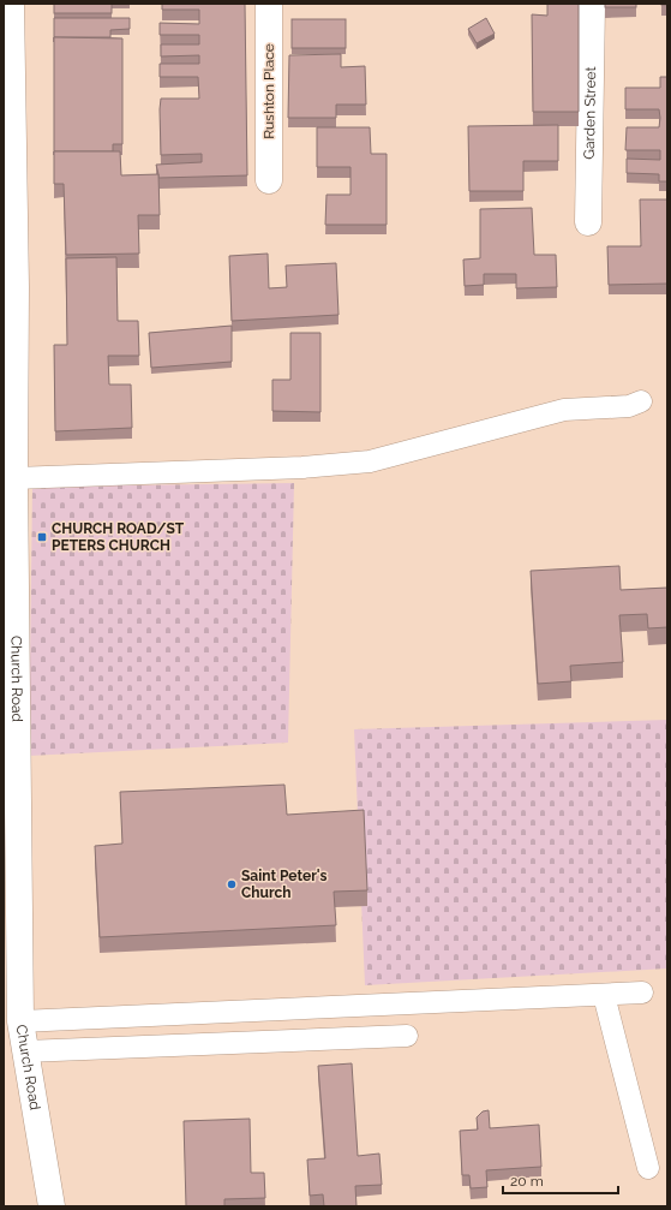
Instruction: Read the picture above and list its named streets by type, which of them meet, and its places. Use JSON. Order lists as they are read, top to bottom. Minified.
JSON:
{"streets":{"street":["Rushton Place","Garden Street","Church Road"]},"places":{"transit":["CHURCH ROAD/ST PETERS CHURCH"],"other":["Saint Peter's Church"]},"scale_bar":"20 m"}
